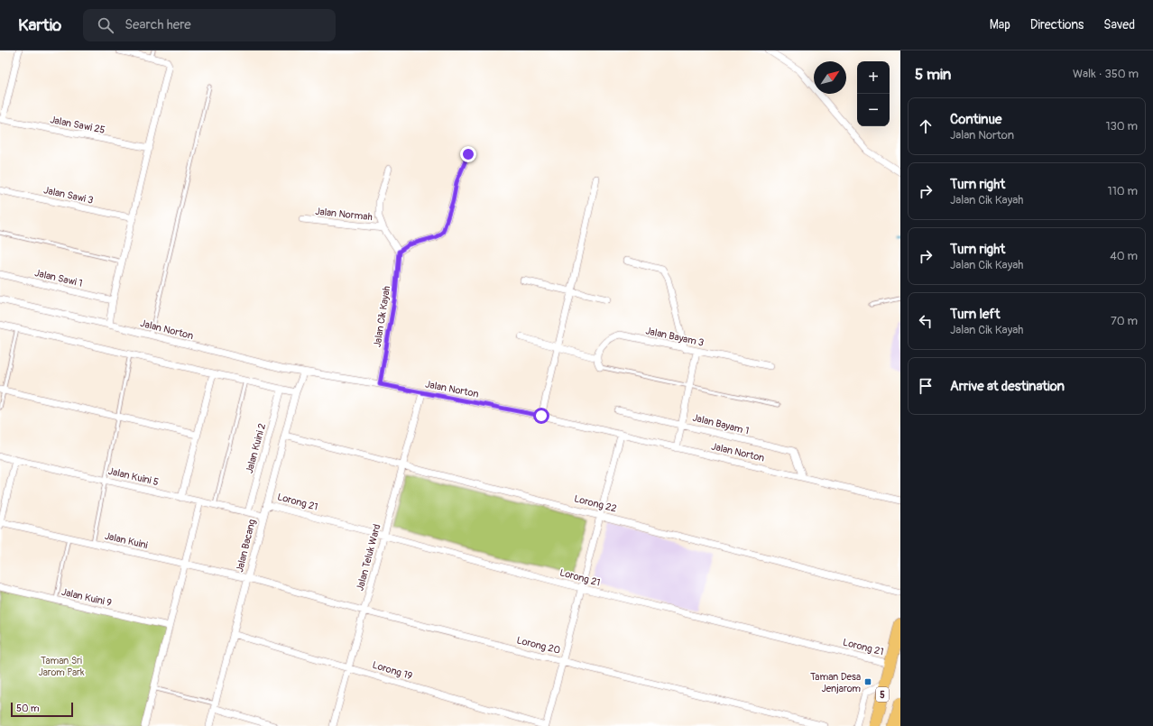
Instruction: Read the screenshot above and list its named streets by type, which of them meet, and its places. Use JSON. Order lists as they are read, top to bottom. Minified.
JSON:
{"streets":{"highway":["5"],"street":["Jalan Sawi 25","Jalan Sawi 3","Jalan Normah","Jalan Sawi 1","Jalan Cik Kayah","Jalan Norton","Jalan Bayam 3","Jalan Bayam 1","Jalan Kuini 2","Jalan Kuini 5","Lorong 21","Lorong 22","Jalan Kuini","Jalan Bacang","Jalan Teluk Ward","Jalan Kuini 9","Lorong 20","Lorong 19"]},"crossings":[["Jalan Cik Kayah","Jalan Norton"],["Jalan Norton","Jalan Bayam 1"],["Jalan Norton","Jalan Bacang"],["Jalan Norton","Jalan Teluk Ward"],["Jalan Kuini 2","Jalan Kuini 5"],["Jalan Kuini 5","Jalan Bacang"],["Lorong 21","Jalan Bacang"],["Lorong 21","Jalan Teluk Ward"],["Lorong 21","5"],["Lorong 22","Jalan Bacang"],["Lorong 22","Jalan Teluk Ward"],["Jalan Kuini","Jalan Bacang"],["Jalan Kuini","Lorong 20"],["Jalan Bacang","Lorong 20"],["Jalan Bacang","Lorong 19"],["Jalan Teluk Ward","Lorong 20"],["Jalan Teluk Ward","Lorong 19"]],"parks":["Taman Sri Jarom Park"],"places":{"transit":["Taman Desa Jenjarom"]},"scale_bar":"50 m","north":"top right","page":{"header":"Kartio","search":"Search here","nav":["Map","Directions","Saved"],"heading":["5 min","Walk · 350 m"],"map_buttons":["+","−"],"list":[["Continue","Jalan Norton","130 m"],["Turn right","Jalan Cik Kayah","110 m"],["Turn right","Jalan Cik Kayah","40 m"],["Turn left","Jalan Cik Kayah","70 m"],"Arrive at destination"],"scale":"50 m"}}
